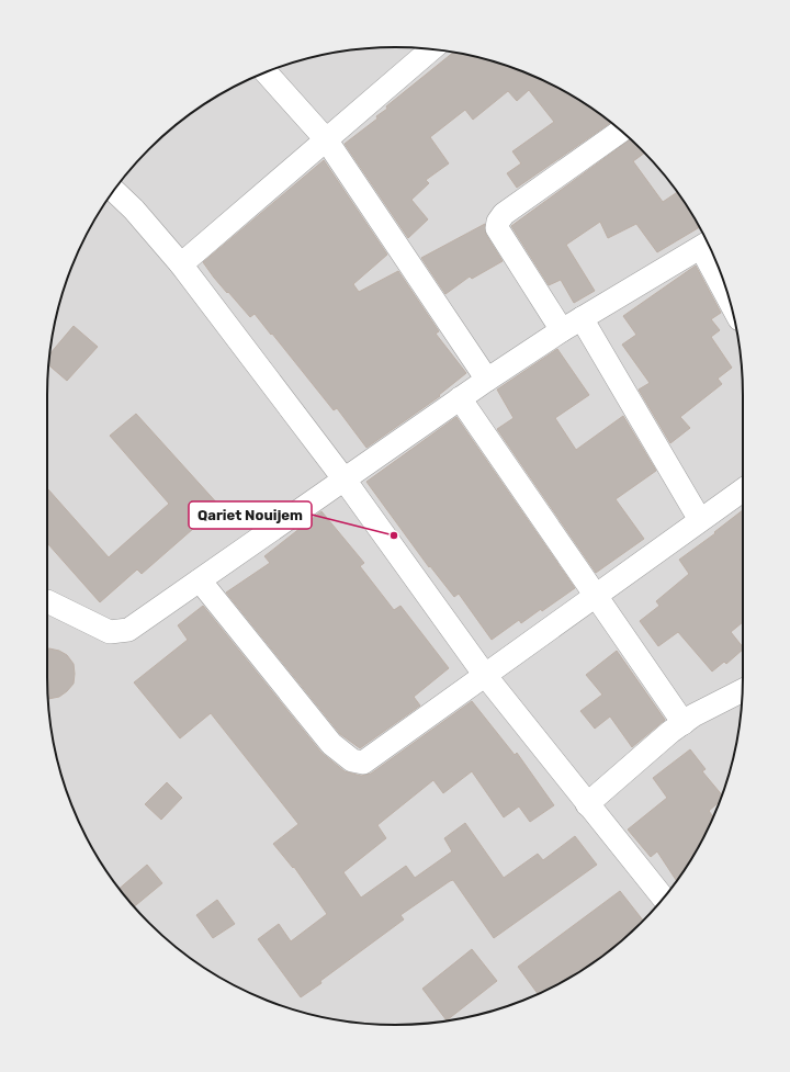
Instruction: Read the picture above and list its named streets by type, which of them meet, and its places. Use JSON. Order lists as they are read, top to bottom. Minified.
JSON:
{"places":["Qariet Nouijem"]}
